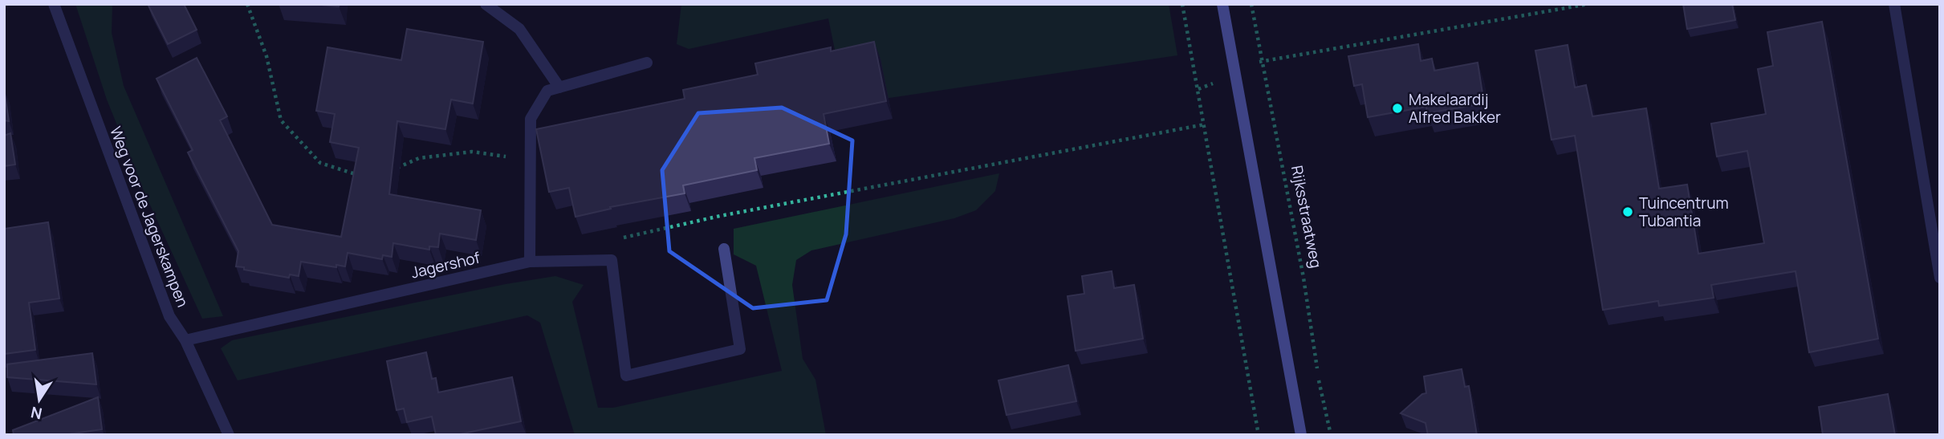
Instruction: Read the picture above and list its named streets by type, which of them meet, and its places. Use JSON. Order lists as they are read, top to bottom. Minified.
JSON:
{"streets":{"street":["Weg voor de Jagerskampen","Jagershof"],"path":["Rijksstraatweg"]},"crossings":[["Weg voor de Jagerskampen","Jagershof"]],"places":["Makelaardij Alfred Bakker","Tuincentrum Tubantia"],"north":"bottom"}
